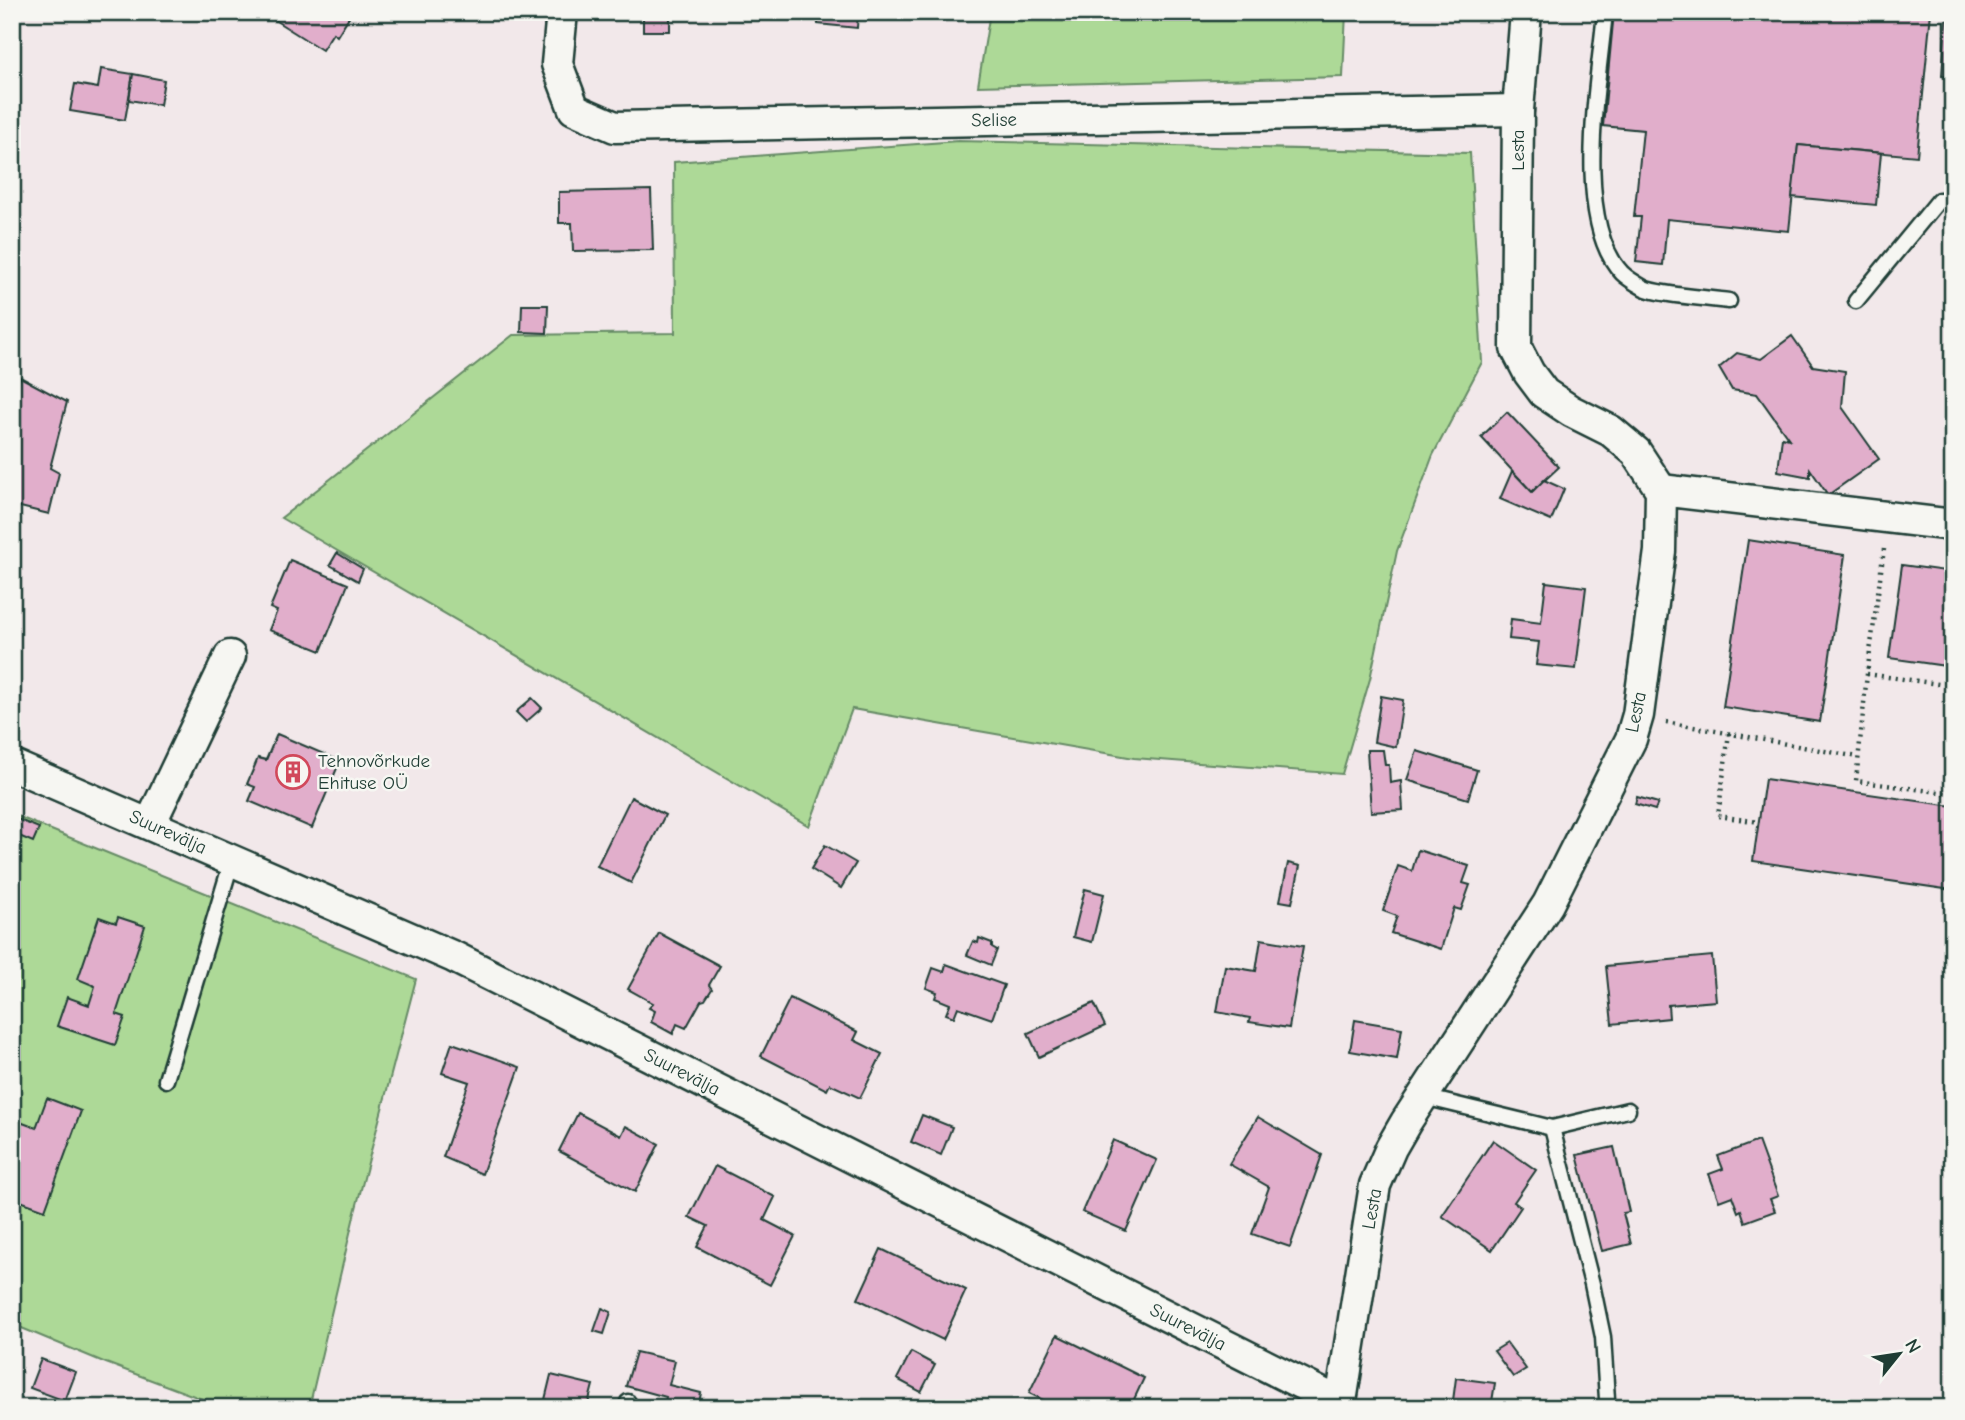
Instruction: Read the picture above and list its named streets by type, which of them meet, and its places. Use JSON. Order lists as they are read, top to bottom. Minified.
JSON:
{"streets":{"street":["Selise","Lesta","Suurevälja"]},"crossings":[["Selise","Lesta"],["Lesta","Suurevälja"]],"places":{"building":["Tehnovõrkude Ehituse OÜ"]},"north":"top right"}
